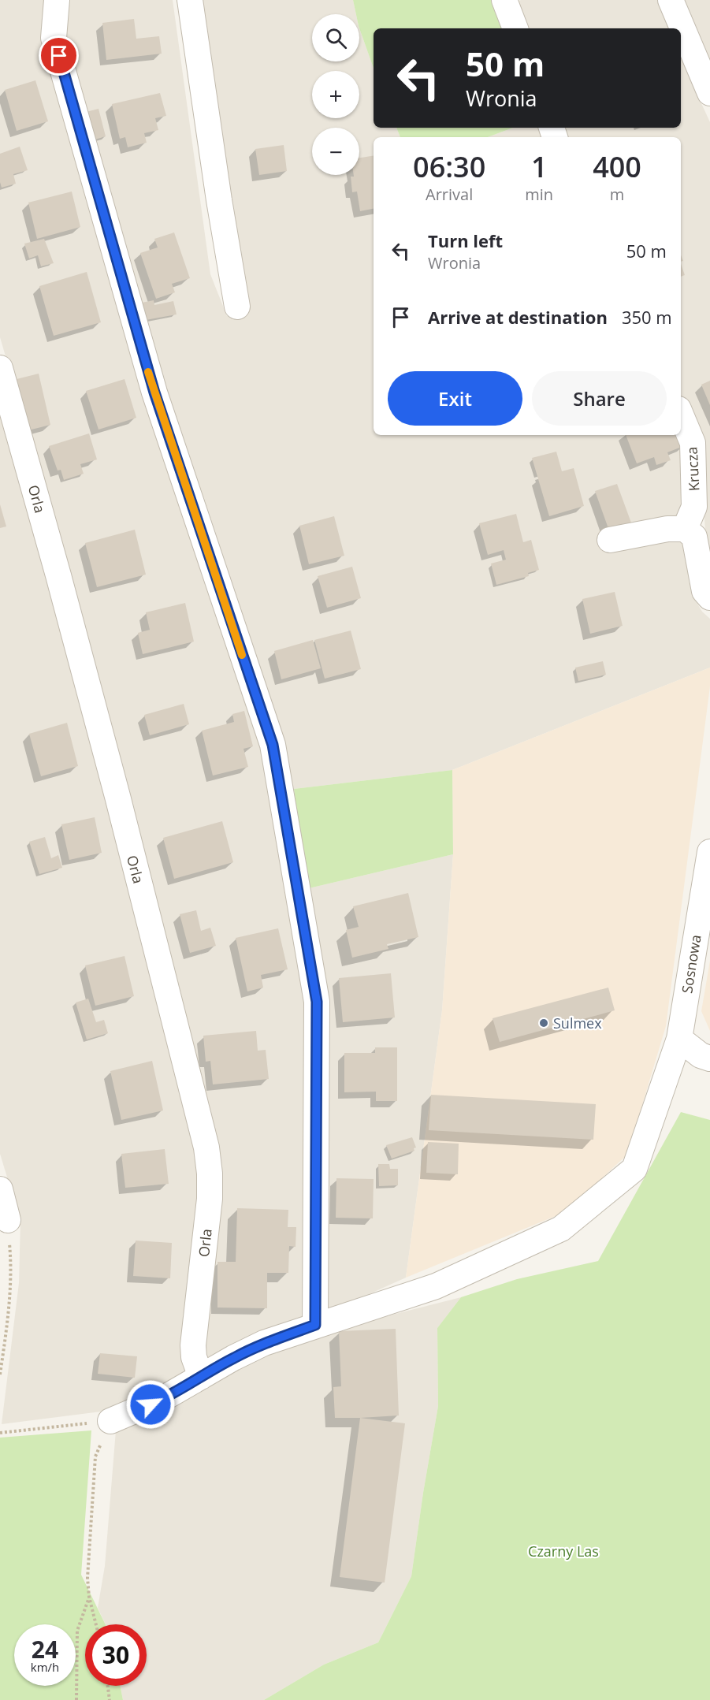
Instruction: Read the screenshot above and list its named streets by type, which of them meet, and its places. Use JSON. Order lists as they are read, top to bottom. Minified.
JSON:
{"streets":{"street":["Krucza","Orla","Sosnowa"]},"crossings":[["Orla","Sosnowa"]],"parks":["Czarny Las"],"places":["Sulmex"],"page":{"map_buttons":["+","−"],"turn":["50 m","Wronia"],"eta":["06:30","Arrival","1","min","400","m"],"list":[{"name":"Turn left","note":"Wronia","value":"50 m"},{"name":"Arrive at destination","value":"350 m"}],"buttons":["Exit","Share"],"speed":"24 km/h","limit":"30"}}
